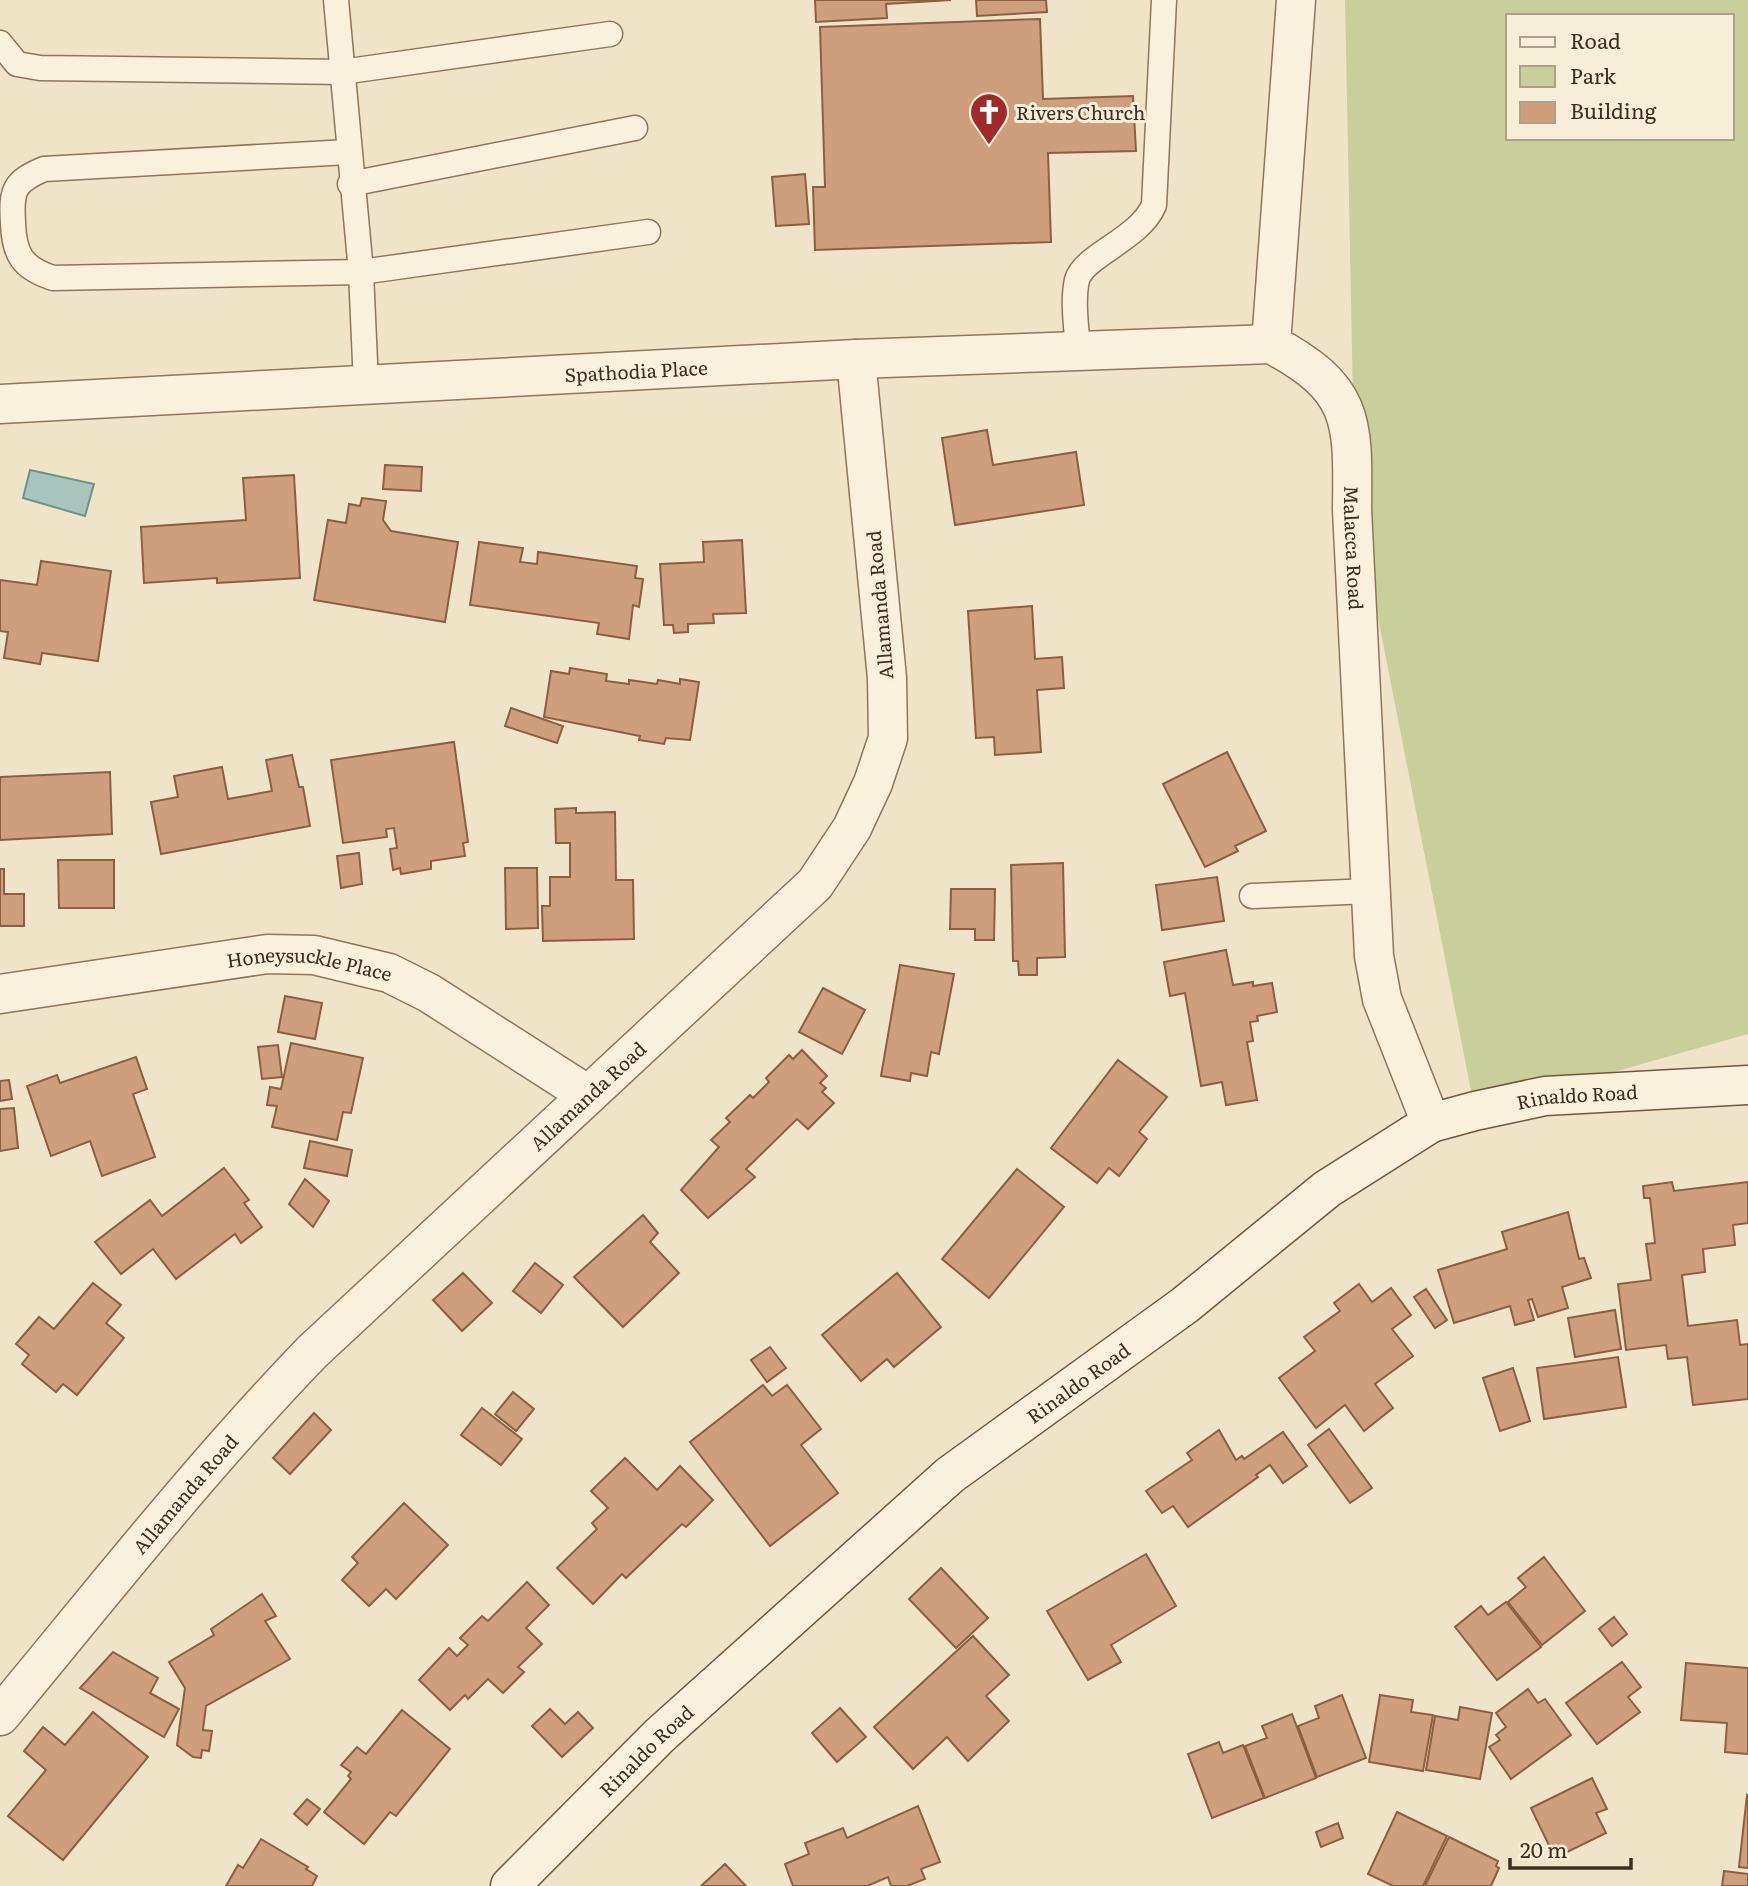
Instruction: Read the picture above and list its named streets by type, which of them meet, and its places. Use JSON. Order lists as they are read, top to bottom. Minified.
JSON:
{"streets":{"street":["Spathodia Place","Malacca Road","Allamanda Road","Honeysuckle Place","Rinaldo Road"]},"crossings":[["Spathodia Place","Malacca Road"],["Spathodia Place","Allamanda Road"],["Malacca Road","Rinaldo Road"],["Allamanda Road","Honeysuckle Place"]],"places":{"church":["Rivers Church"]},"legend":["Road","Park","Building"],"scale_bar":"20 m"}
